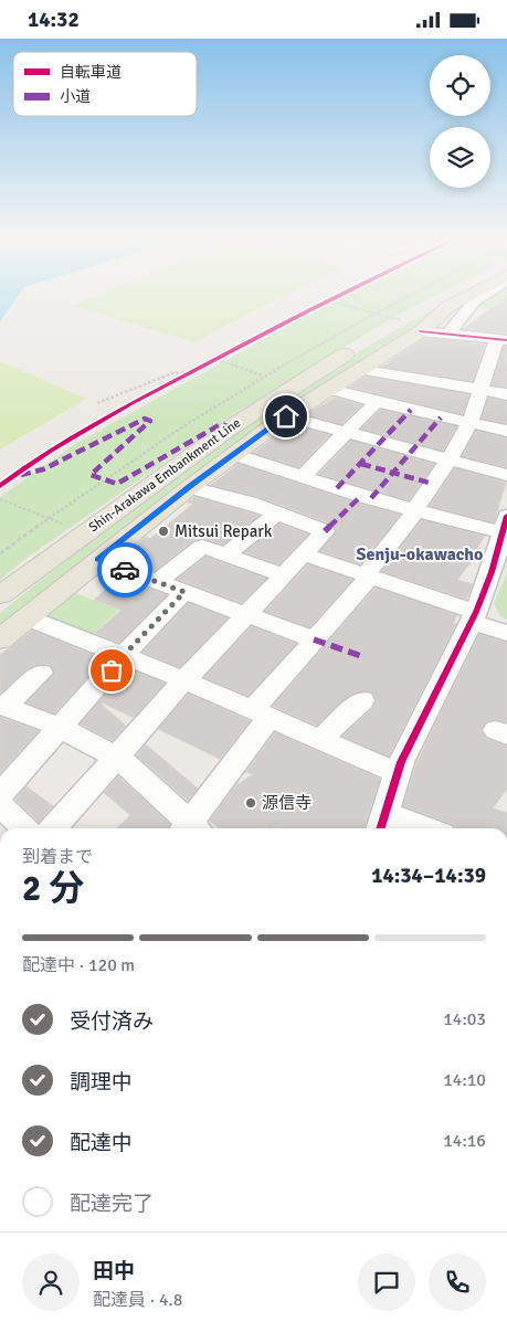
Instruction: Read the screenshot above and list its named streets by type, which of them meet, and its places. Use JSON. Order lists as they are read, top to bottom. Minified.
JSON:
{"streets":{"main road":["Shin-Arakawa Embankment Line"]},"districts":["Senju-okawacho"],"places":["Mitsui Repark","源信寺"],"legend":["自転車道","小道"],"page":{"status":"14:32","heading":["2 分","到着まで","14:34–14:39"],"panel":["田中","配達員 · 4.8"],"bar":"配達中 · 120 m","list":[["受付済み","14:03"],["調理中","14:10"],["配達中","14:16"],"配達完了"]}}
